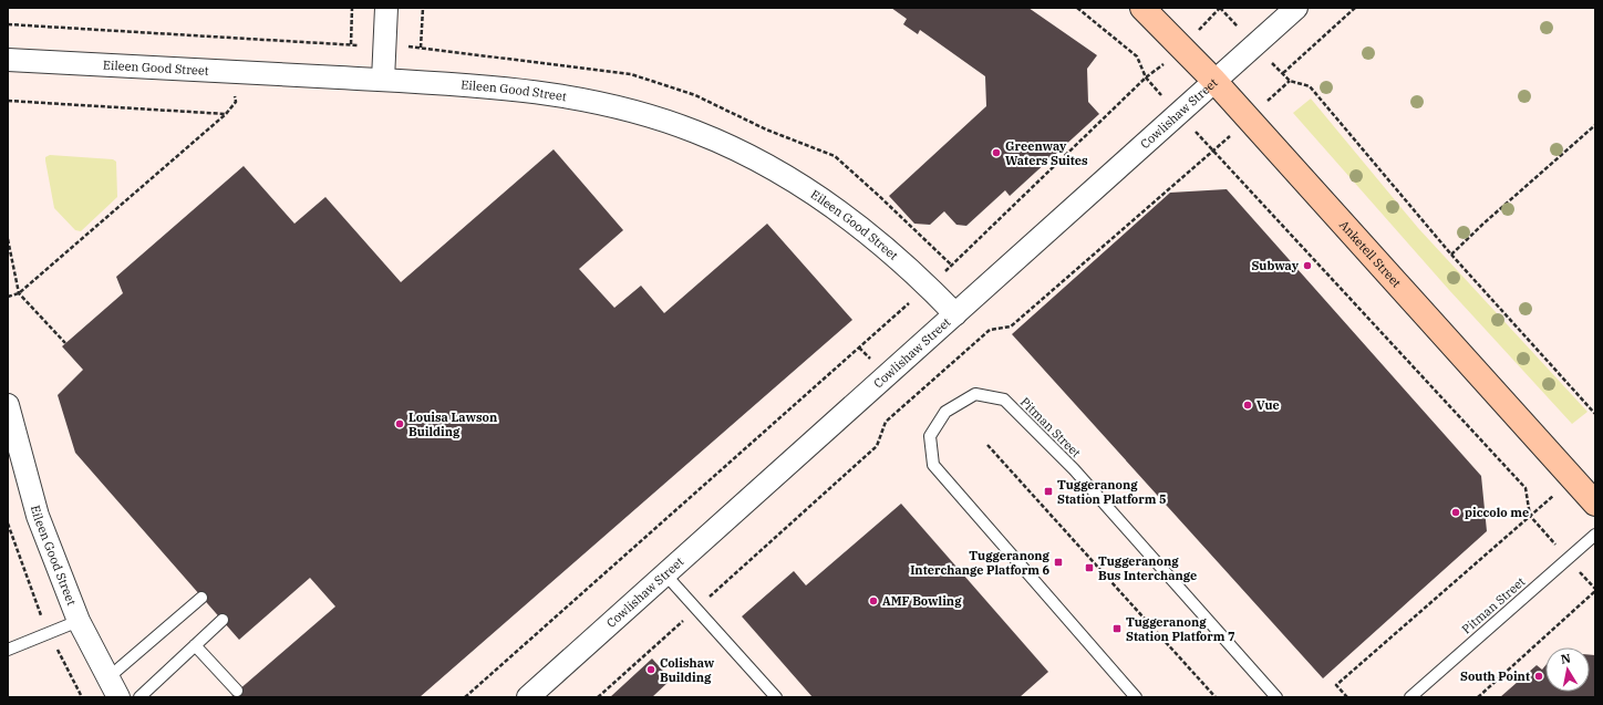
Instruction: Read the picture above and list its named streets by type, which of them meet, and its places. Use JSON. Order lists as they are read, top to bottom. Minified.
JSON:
{"streets":{"street":["Eileen Good Street","Cowlishaw Street","Anketell Street"],"lane":["Pitman Street"]},"crossings":[["Eileen Good Street","Cowlishaw Street"],["Cowlishaw Street","Anketell Street"]],"places":{"other":["Greenway Waters Suites","Subway","Vue","Louisa Lawson Building","piccolo me","AMF Bowling","Colishaw Building","South Point"],"transit":["Tuggeranong Station Platform 5","Tuggeranong Interchange Platform 6","Tuggeranong Bus Interchange","Tuggeranong Station Platform 7"]},"north":"top"}
